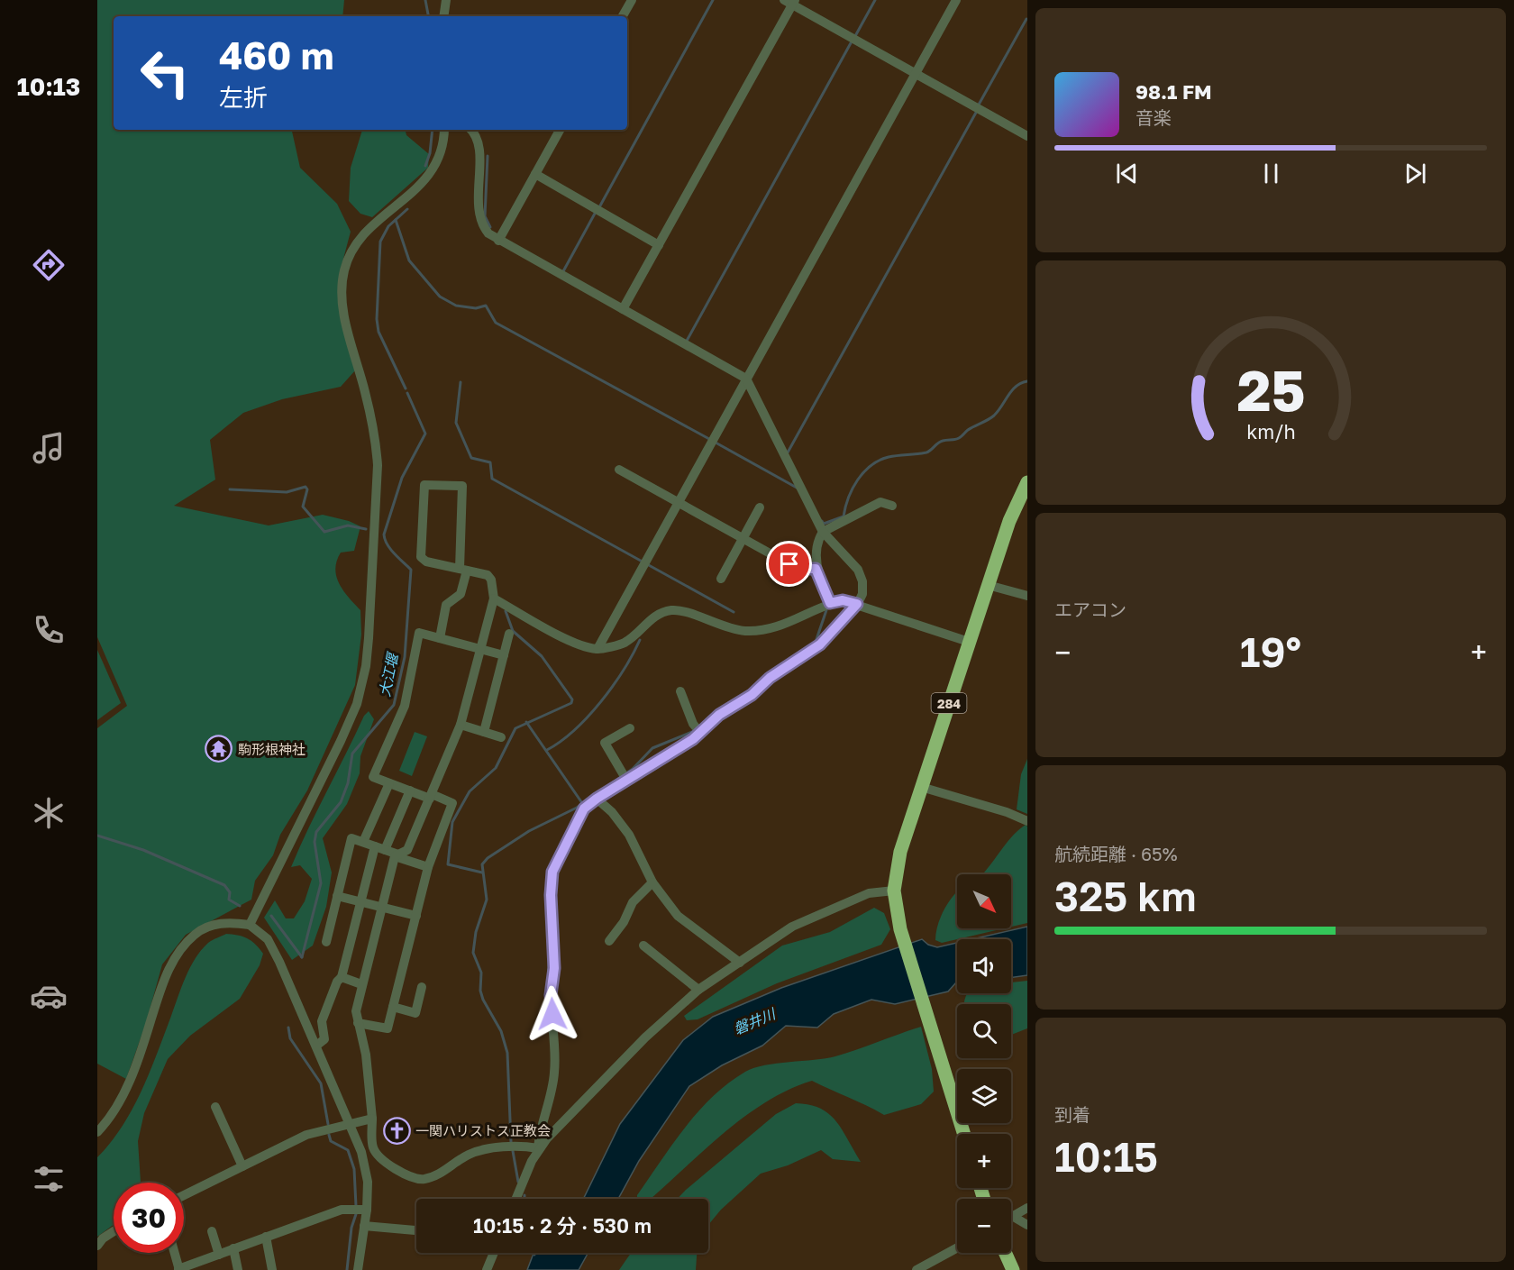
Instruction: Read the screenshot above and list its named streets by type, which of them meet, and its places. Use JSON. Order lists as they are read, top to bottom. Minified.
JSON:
{"streets":{"highway":["284"]},"water":["大江堰","磐井川"],"places":{"temple":["駒形根神社"],"church":["一関ハリストス正教会"]},"north":"bottom right","page":{"tabs":"10:13","turn":["460 m","左折"],"song":["98.1 FM","音楽"],"tile":["エアコン",["航続距離 · 65%","325 km"],["到着","10:15"]],"heat":["−","19°","+"],"map_buttons":["+","−"],"limit":"30","trip":"10:15 · 2 分 · 530 m","gauge":["25","km/h"]}}
